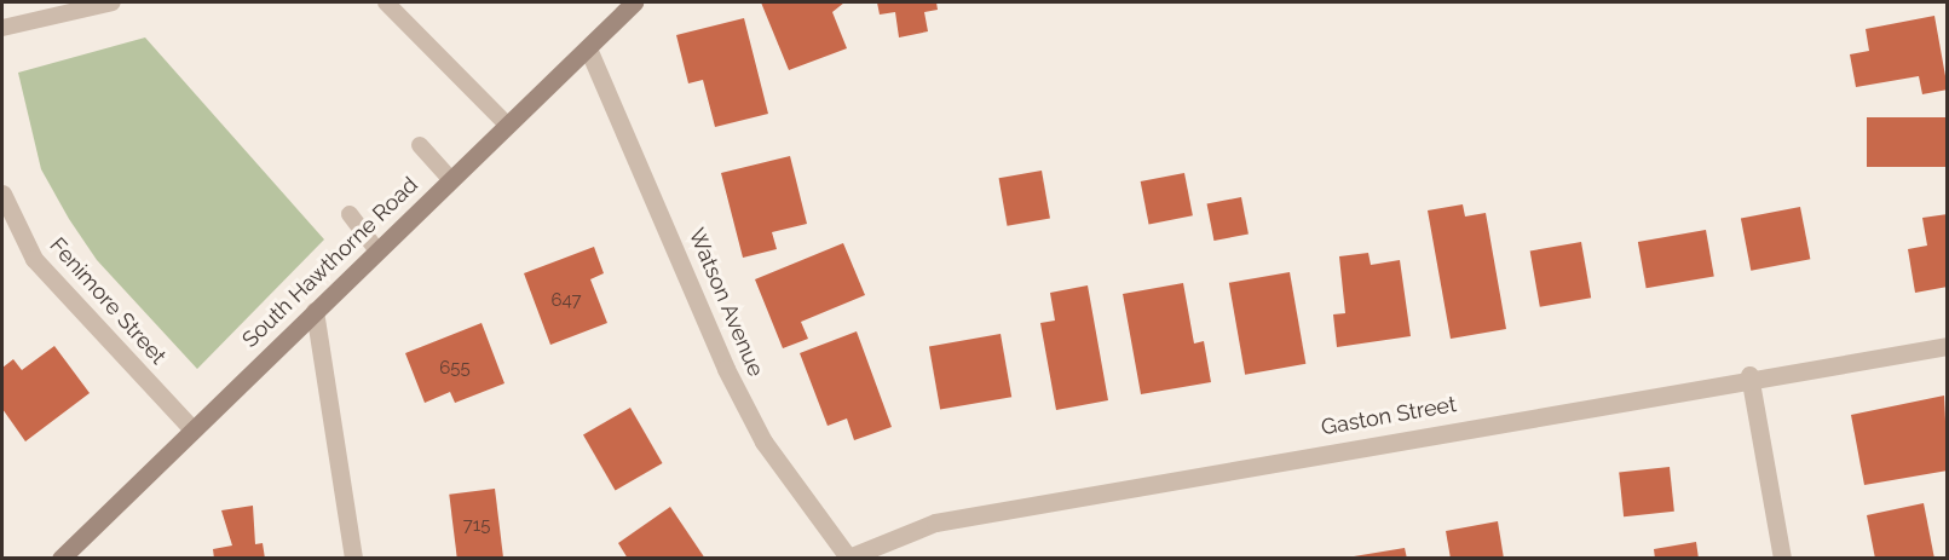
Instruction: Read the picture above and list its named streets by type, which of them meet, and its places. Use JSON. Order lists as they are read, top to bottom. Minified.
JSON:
{"streets":{"main road":["South Hawthorne Road"],"street":["Fenimore Street","Watson Avenue","Gaston Street"]},"crossings":[["South Hawthorne Road","Fenimore Street"],["South Hawthorne Road","Watson Avenue"],["Watson Avenue","Gaston Street"]],"house_numbers":["647","655","715"]}
